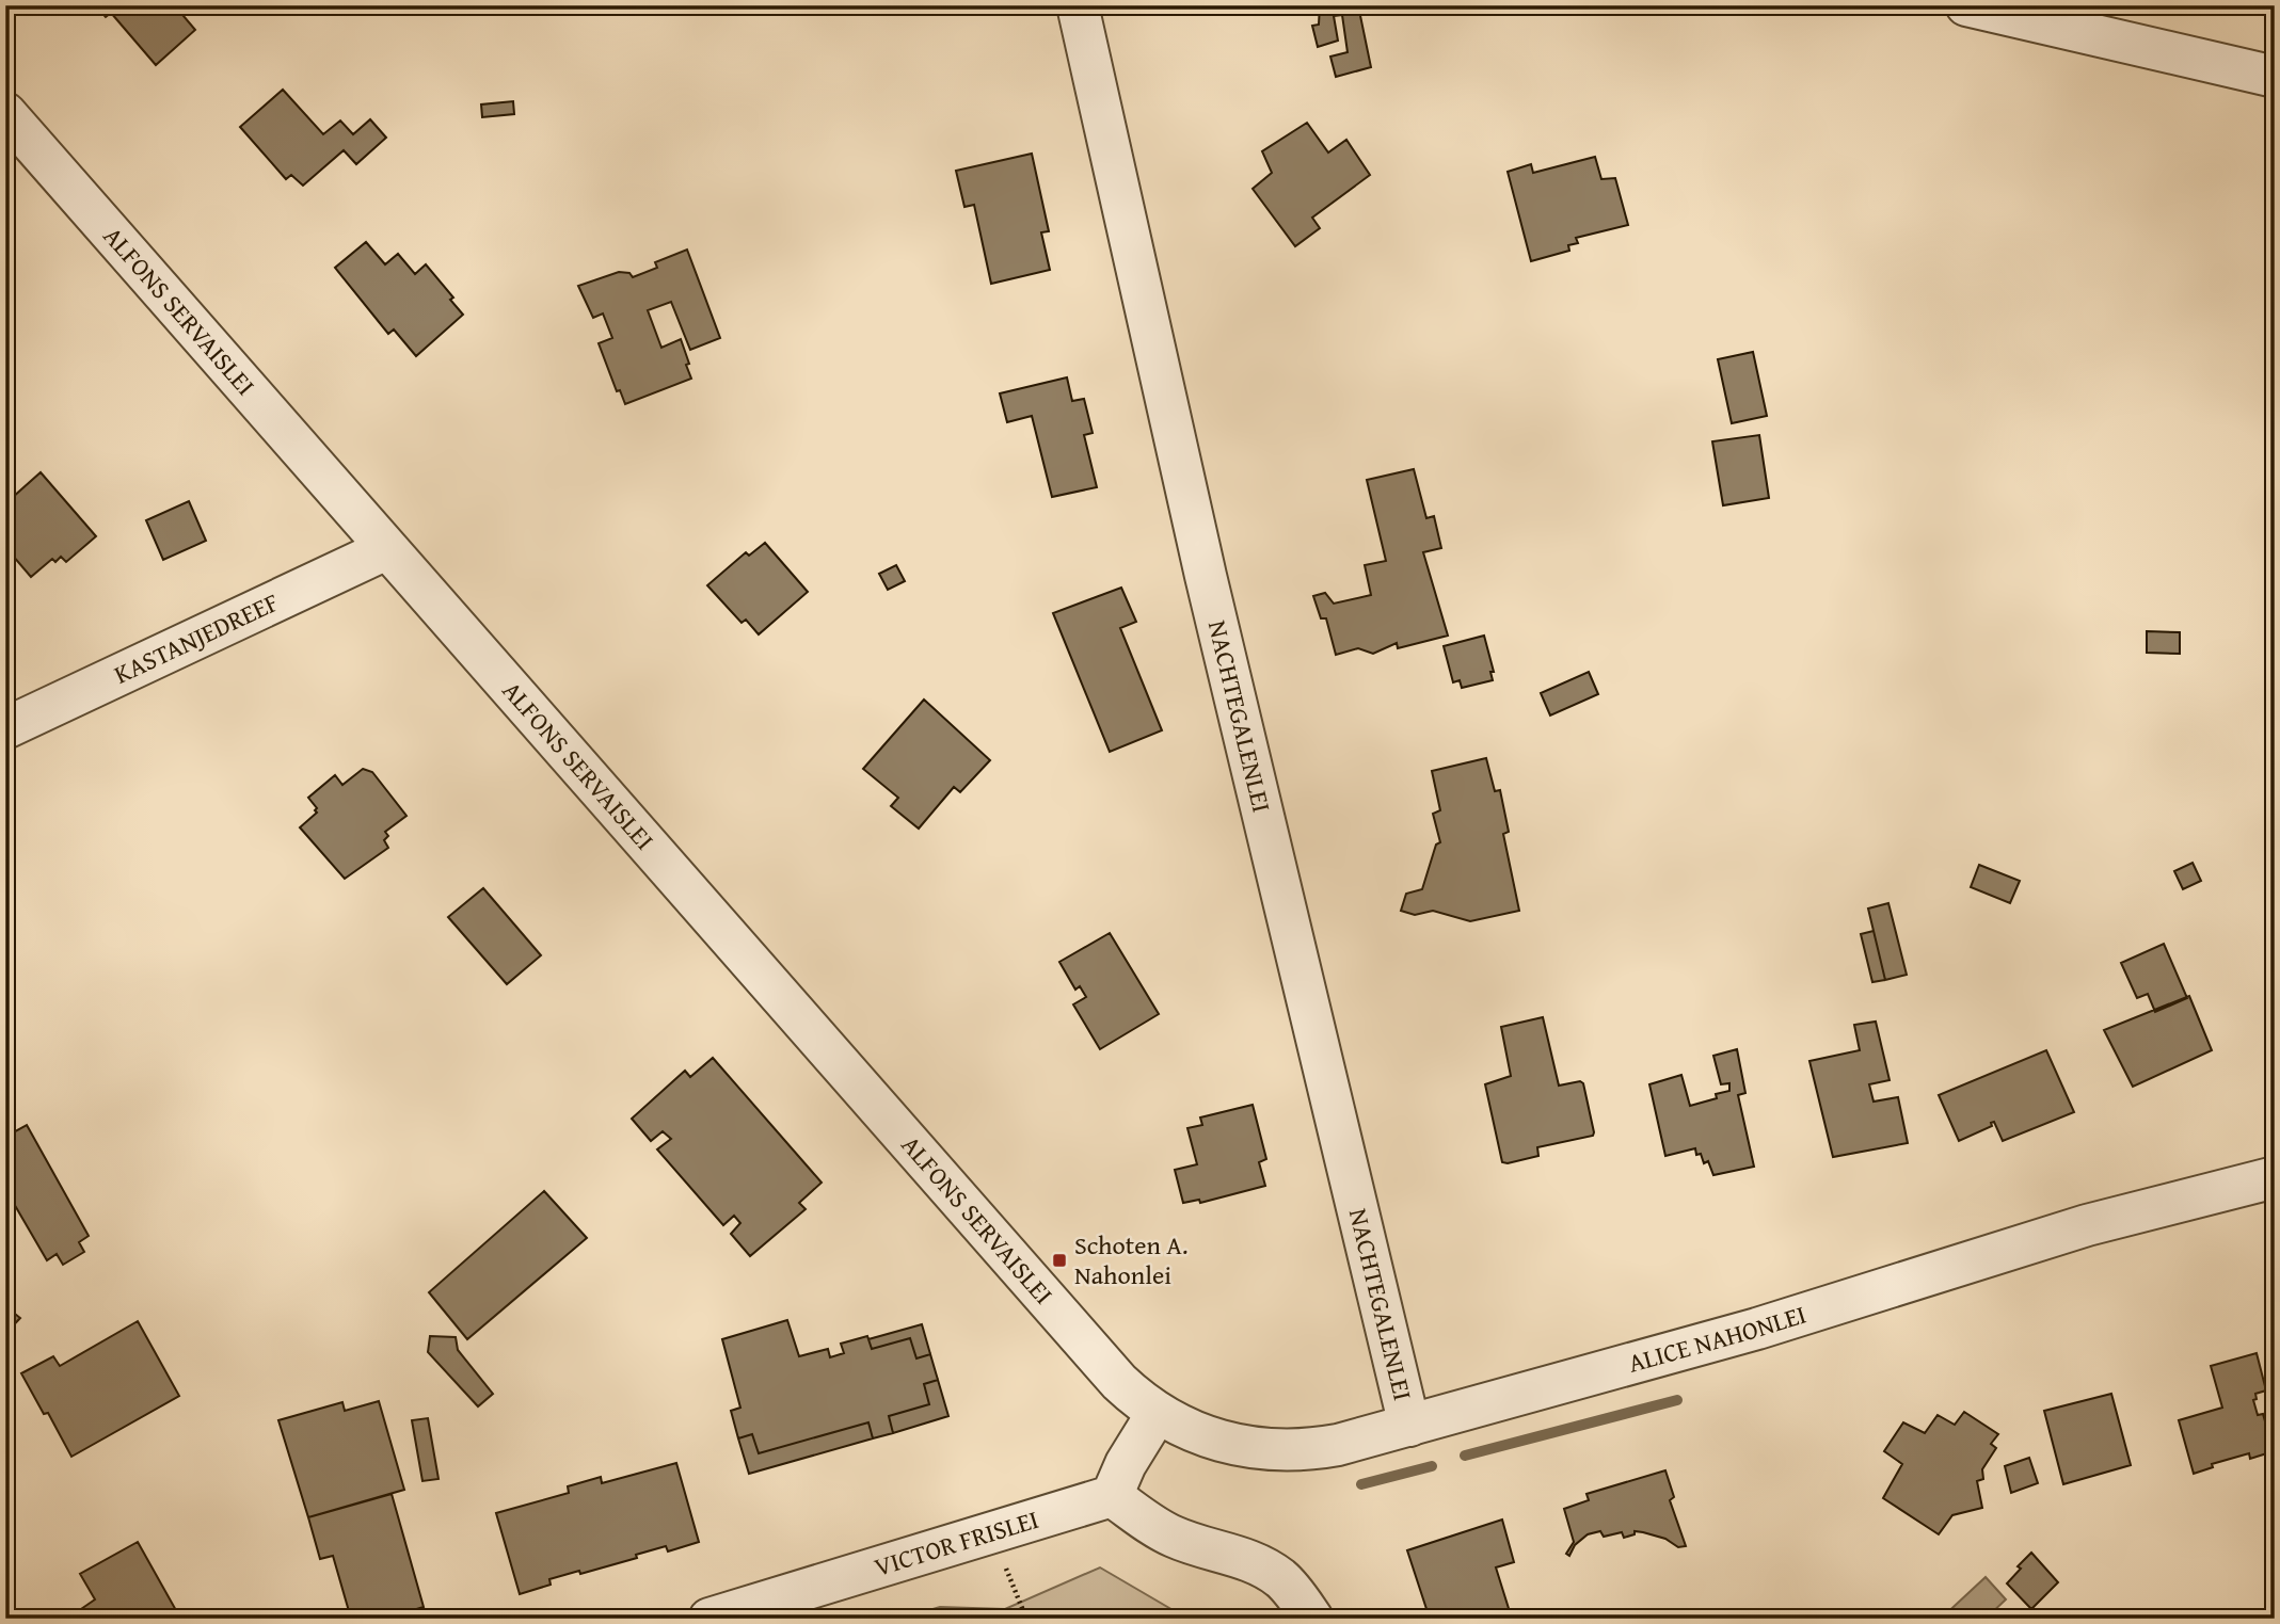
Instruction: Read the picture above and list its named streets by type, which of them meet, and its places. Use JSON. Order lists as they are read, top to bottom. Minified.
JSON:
{"streets":{"street":["ALFONS SERVAISLEI","KASTANJEDREEF","NACHTEGALENLEI","ALICE NAHONLEI","VICTOR FRISLEI"]},"crossings":[["ALFONS SERVAISLEI","KASTANJEDREEF"],["ALFONS SERVAISLEI","ALICE NAHONLEI"],["NACHTEGALENLEI","ALICE NAHONLEI"]],"places":{"transit":["Schoten A. Nahonlei"]}}
